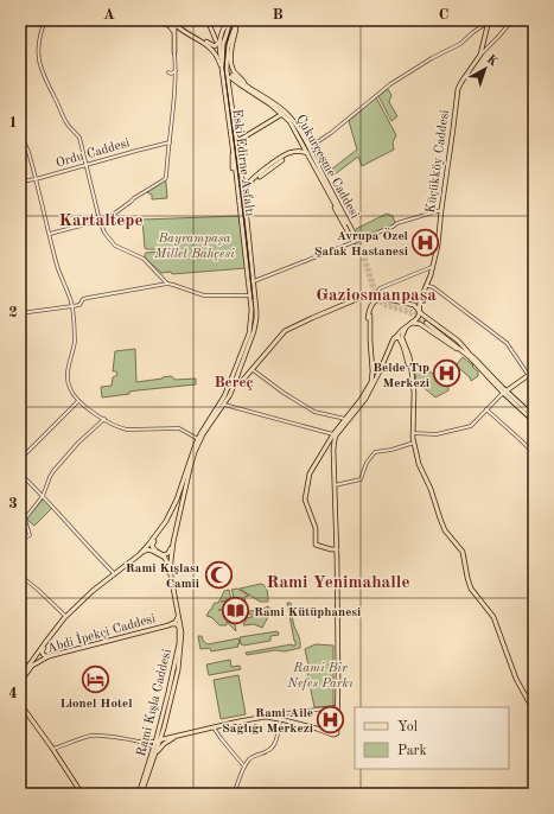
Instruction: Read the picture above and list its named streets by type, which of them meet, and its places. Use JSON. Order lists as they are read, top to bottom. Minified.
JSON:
{"streets":{"main road":["Küçükköy Caddesi","Eski Edirne Asfaltı","Çukurçeşme Caddesi","Abdi İpekçi Caddesi","Rami Kışla Caddesi"],"street":["Ordu Caddesi"]},"crossings":[["Eski Edirne Asfaltı","Abdi İpekçi Caddesi"],["Eski Edirne Asfaltı","Rami Kışla Caddesi"],["Abdi İpekçi Caddesi","Rami Kışla Caddesi"]],"districts":["Kartaltepe","Gaziosmanpaşa","Bereç","Rami Yenimahalle"],"parks":["Bayrampaşa Millet Bahçesi","Rami Bir Nefes Parkı"],"places":{"hospital":["Avrupa Özel Şafak Hastanesi","Belde Tıp Merkezi","Rami Aile Sağlığı Merkezi"],"mosque":["Rami Kışlası Camii"],"library":["Rami Kütüphanesi"],"hotel":["Lionel Hotel"]},"legend":["Yol","Park"],"north":"top right","grid":{"columns":["A","B","C"],"rows":["1","2","3","4"]}}
